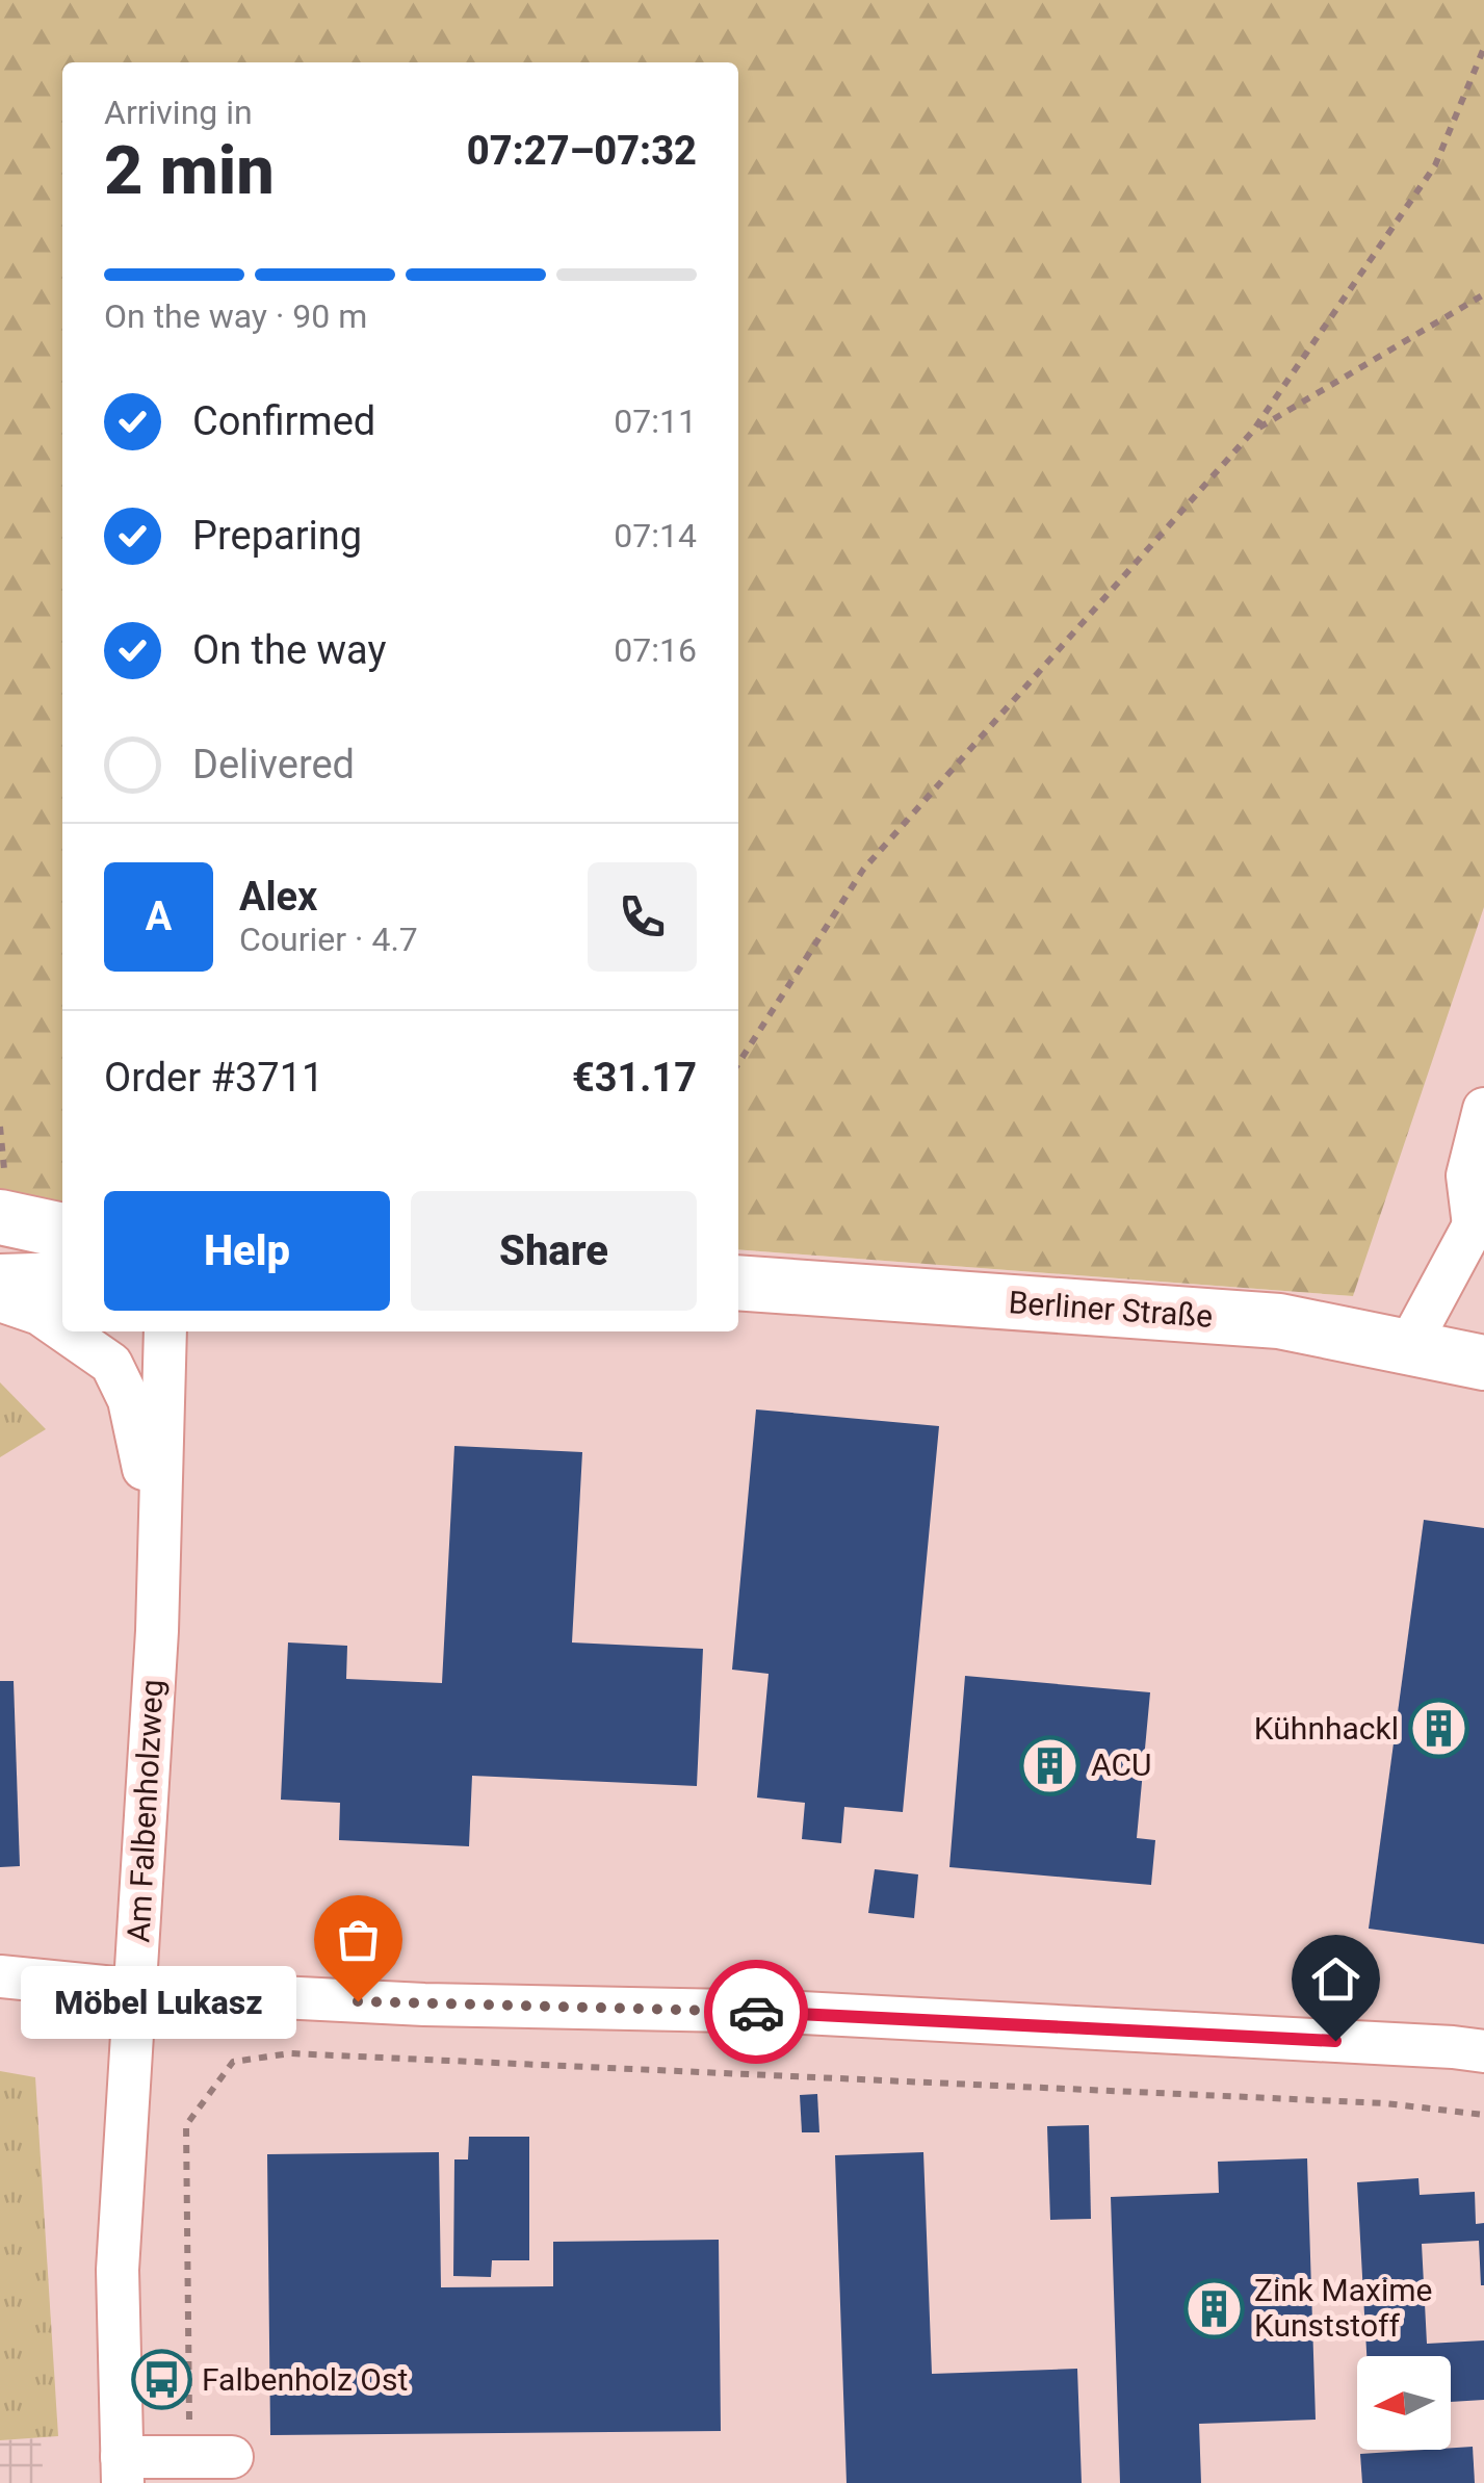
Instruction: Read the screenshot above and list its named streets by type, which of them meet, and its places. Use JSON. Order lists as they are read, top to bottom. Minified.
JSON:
{"streets":{"main road":["Berliner Straße"],"street":["Am Falbenholzweg"]},"places":{"building":["Kühnhackl","ACU","Zink Maxime Kunststoff"],"other":["Möbel Lukasz"],"bus stop":["Falbenholz Ost"]},"north":"left","page":{"heading":["2 min","Arriving in","07:27–07:32"],"panel":["Alex","Courier · 4.7","Order #3711","€31.17"],"bar":"On the way · 90 m","list":[["Confirmed","07:11"],["Preparing","07:14"],["On the way","07:16"],"Delivered"],"round":"A","buttons":["Help","Share"],"bubble":"Möbel Lukasz"}}
